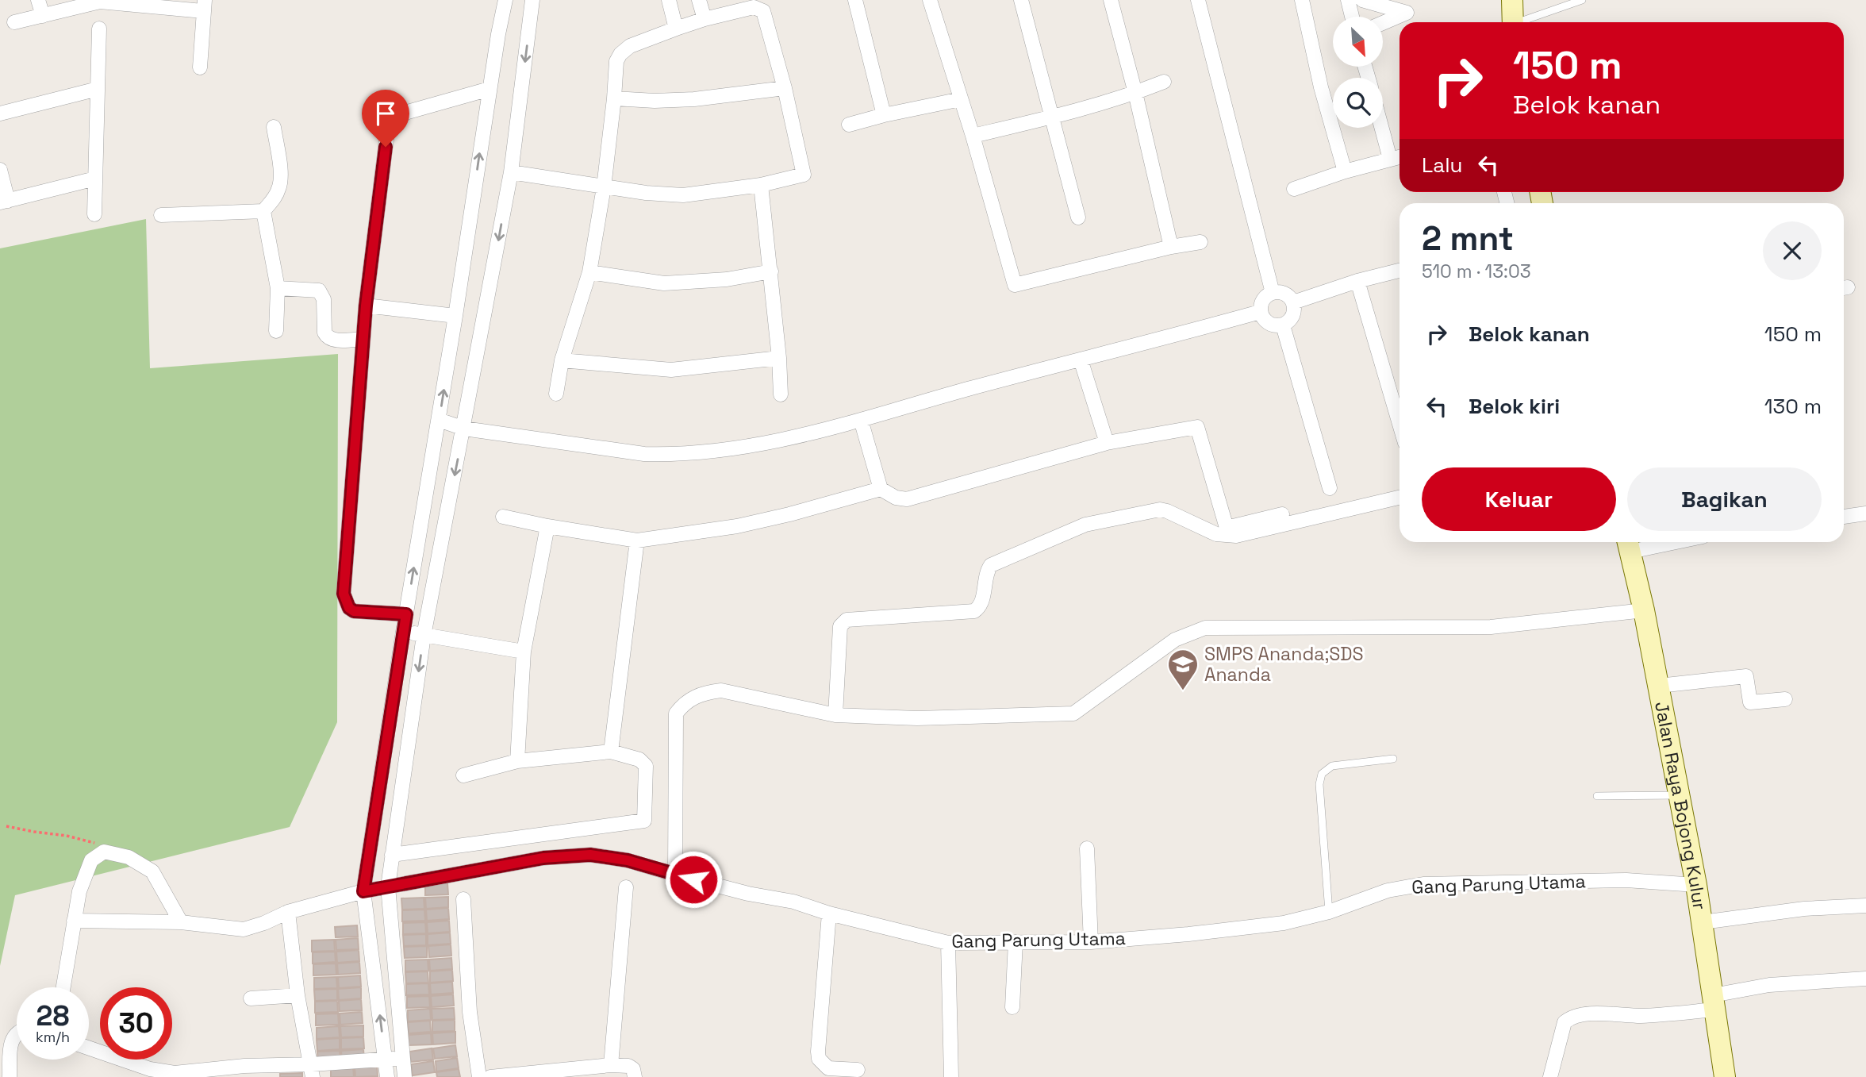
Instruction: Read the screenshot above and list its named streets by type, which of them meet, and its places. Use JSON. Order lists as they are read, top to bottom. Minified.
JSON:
{"streets":{"main road":["Jalan Raya Bojong Kulur"],"street":["Gang Parung Utama"]},"crossings":[["Jalan Raya Bojong Kulur","Gang Parung Utama"]],"places":{"school or university":["SMPS Ananda;SDS Ananda"]},"north":"bottom right","page":{"turn":["150 m","Belok kanan"],"then":"Lalu","heading":["2 mnt","510 m · 13:03"],"list":[{"name":"Belok kanan","value":"150 m"},{"name":"Belok kiri","value":"130 m"}],"buttons":["Keluar","Bagikan"],"speed":"28 km/h","limit":"30"}}
